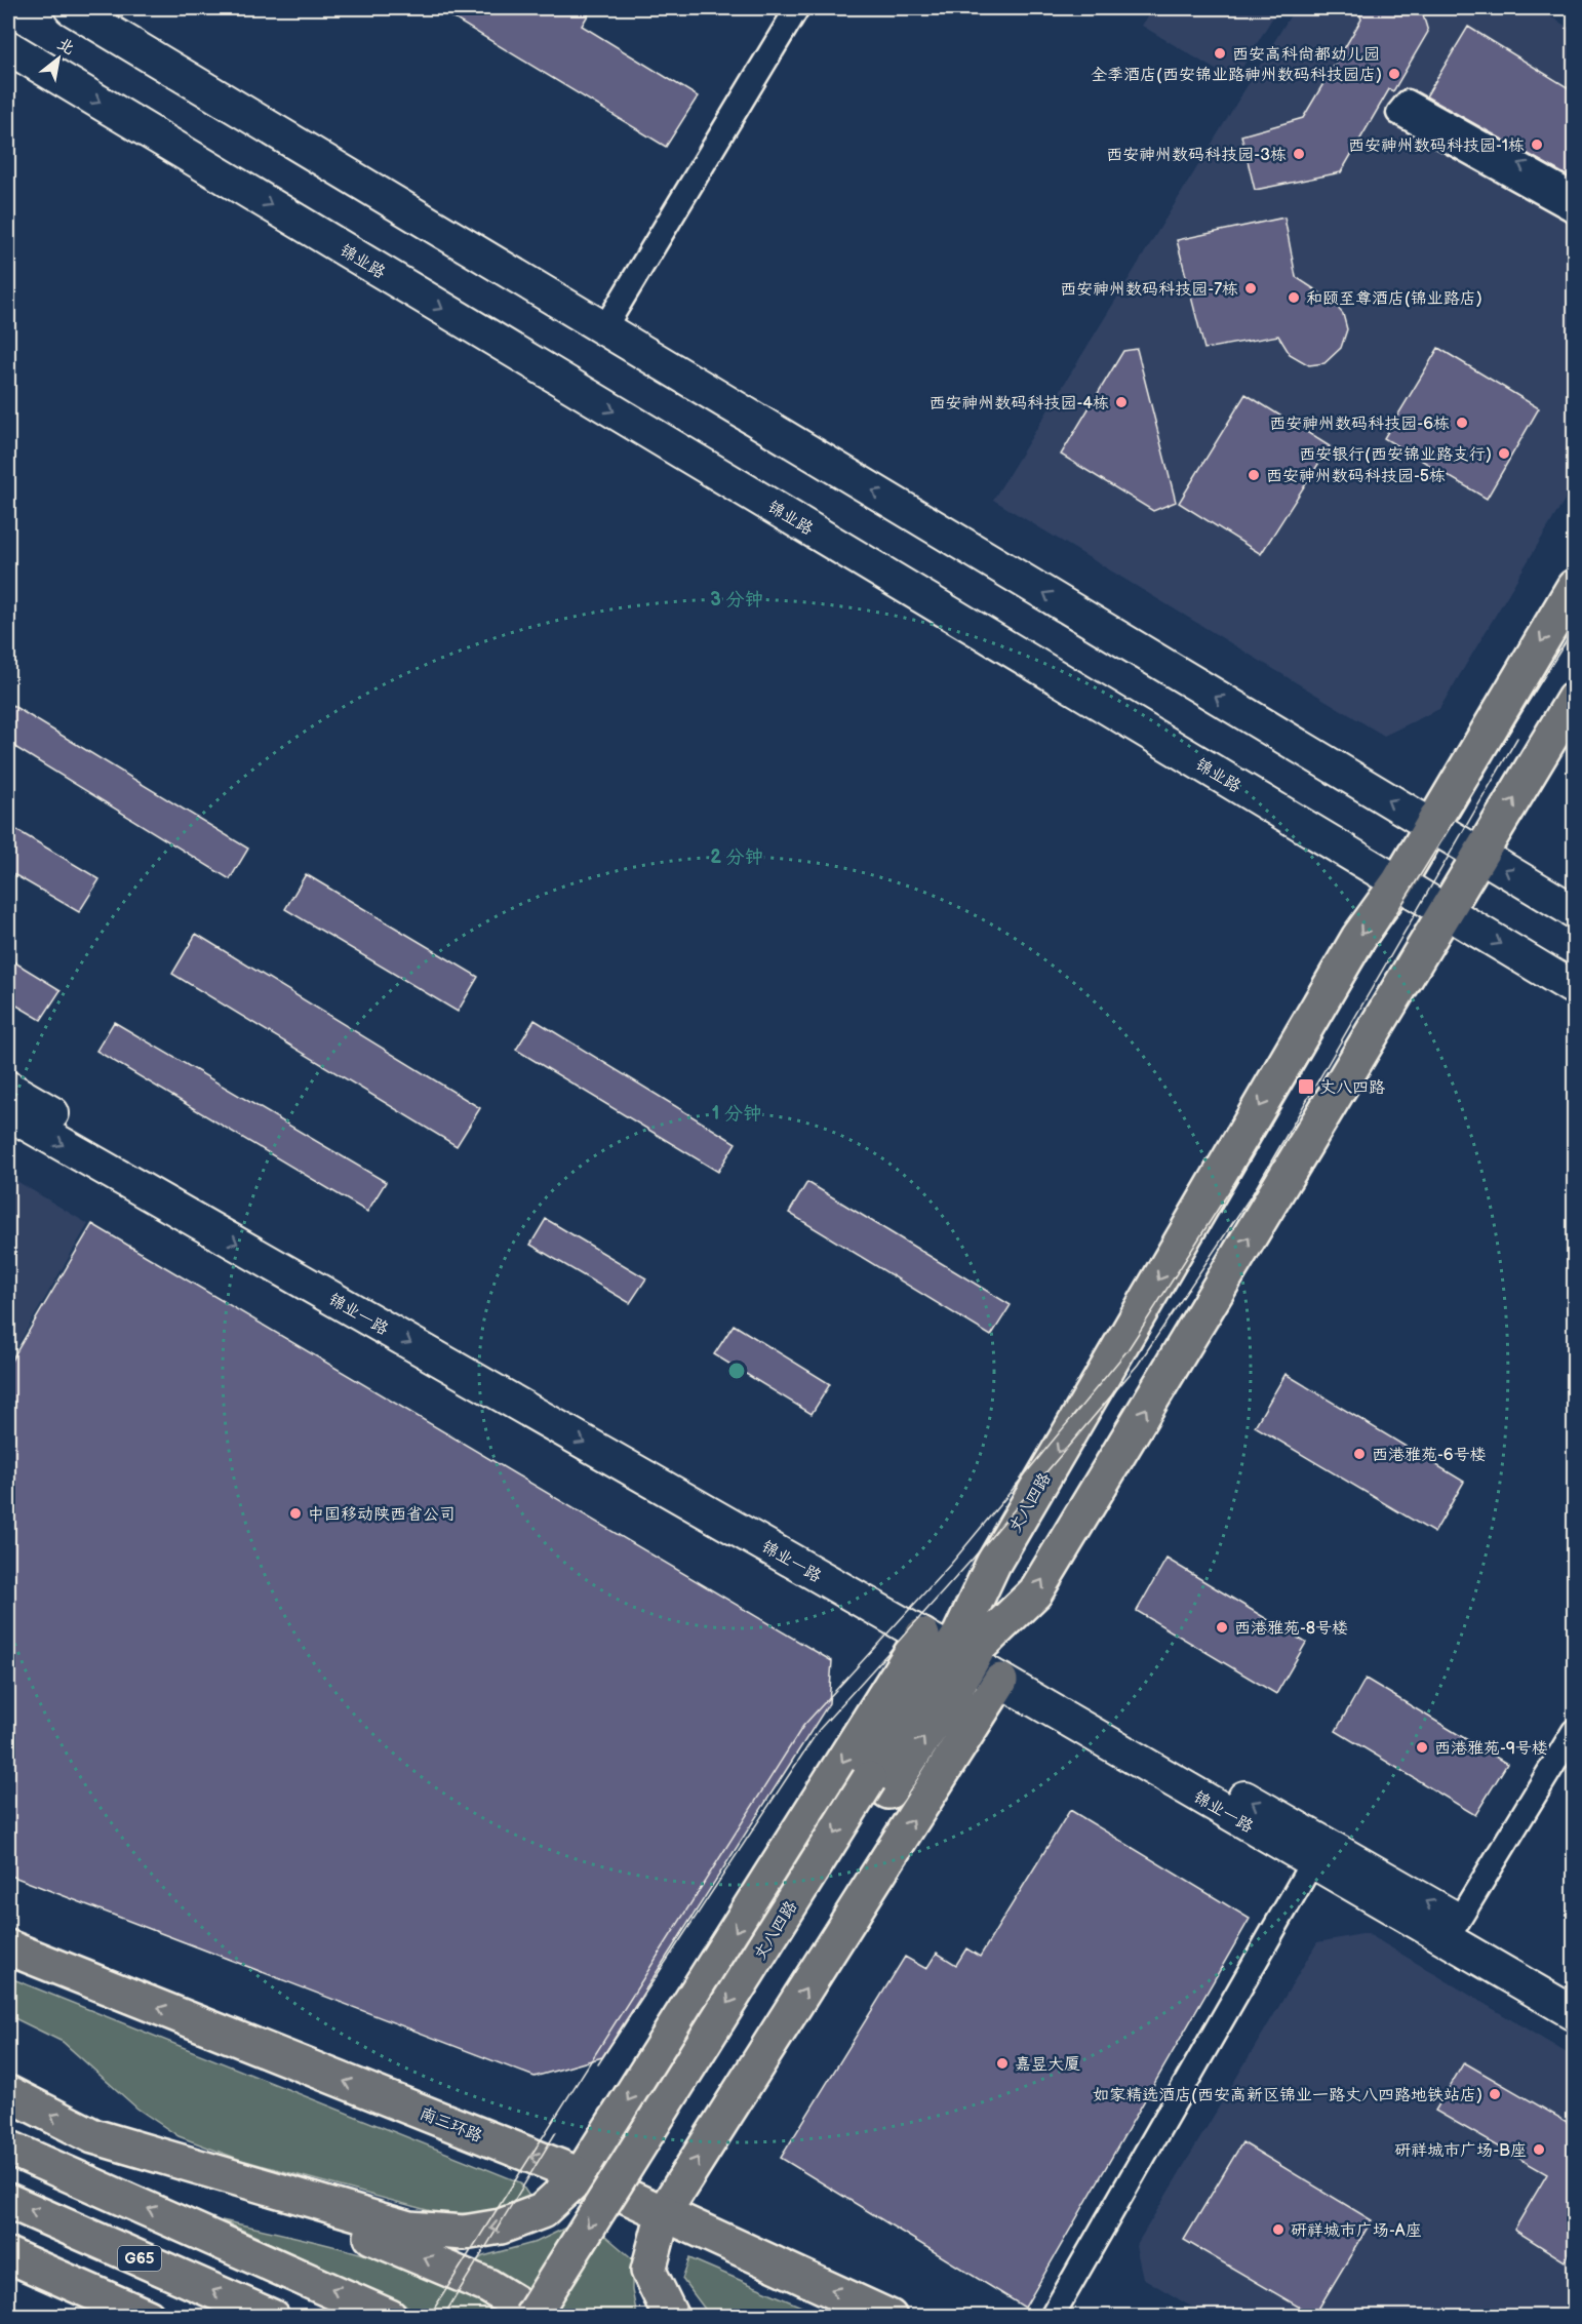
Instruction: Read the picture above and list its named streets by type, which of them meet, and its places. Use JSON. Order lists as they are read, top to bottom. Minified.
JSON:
{"streets":{"main road":["锦业路","锦业一路","丈八四路","南三环路","G65"]},"crossings":[["锦业路","丈八四路"],["锦业一路","丈八四路"]],"places":{"other":["西安高科尚都幼儿园","全季酒店(西安锦业路神州数码科技园店)","西安神州数码科技园-1栋","西安神州数码科技园-3栋","西安神州数码科技园-7栋","和颐至尊酒店(锦业路店)","西安神州数码科技园-4栋","西安神州数码科技园-6栋","西安银行(西安锦业路支行)","西安神州数码科技园-5栋","西港雅苑-6号楼","中国移动陕西省公司","西港雅苑-8号楼","西港雅苑-9号楼","嘉昱大厦","如家精选酒店(西安高新区锦业一路丈八四路地铁站店)","研祥城市广场-B座","研祥城市广场-A座"],"transit":["丈八四路"]},"north":"top right","rings":["3 分钟","2 分钟","1 分钟"]}
